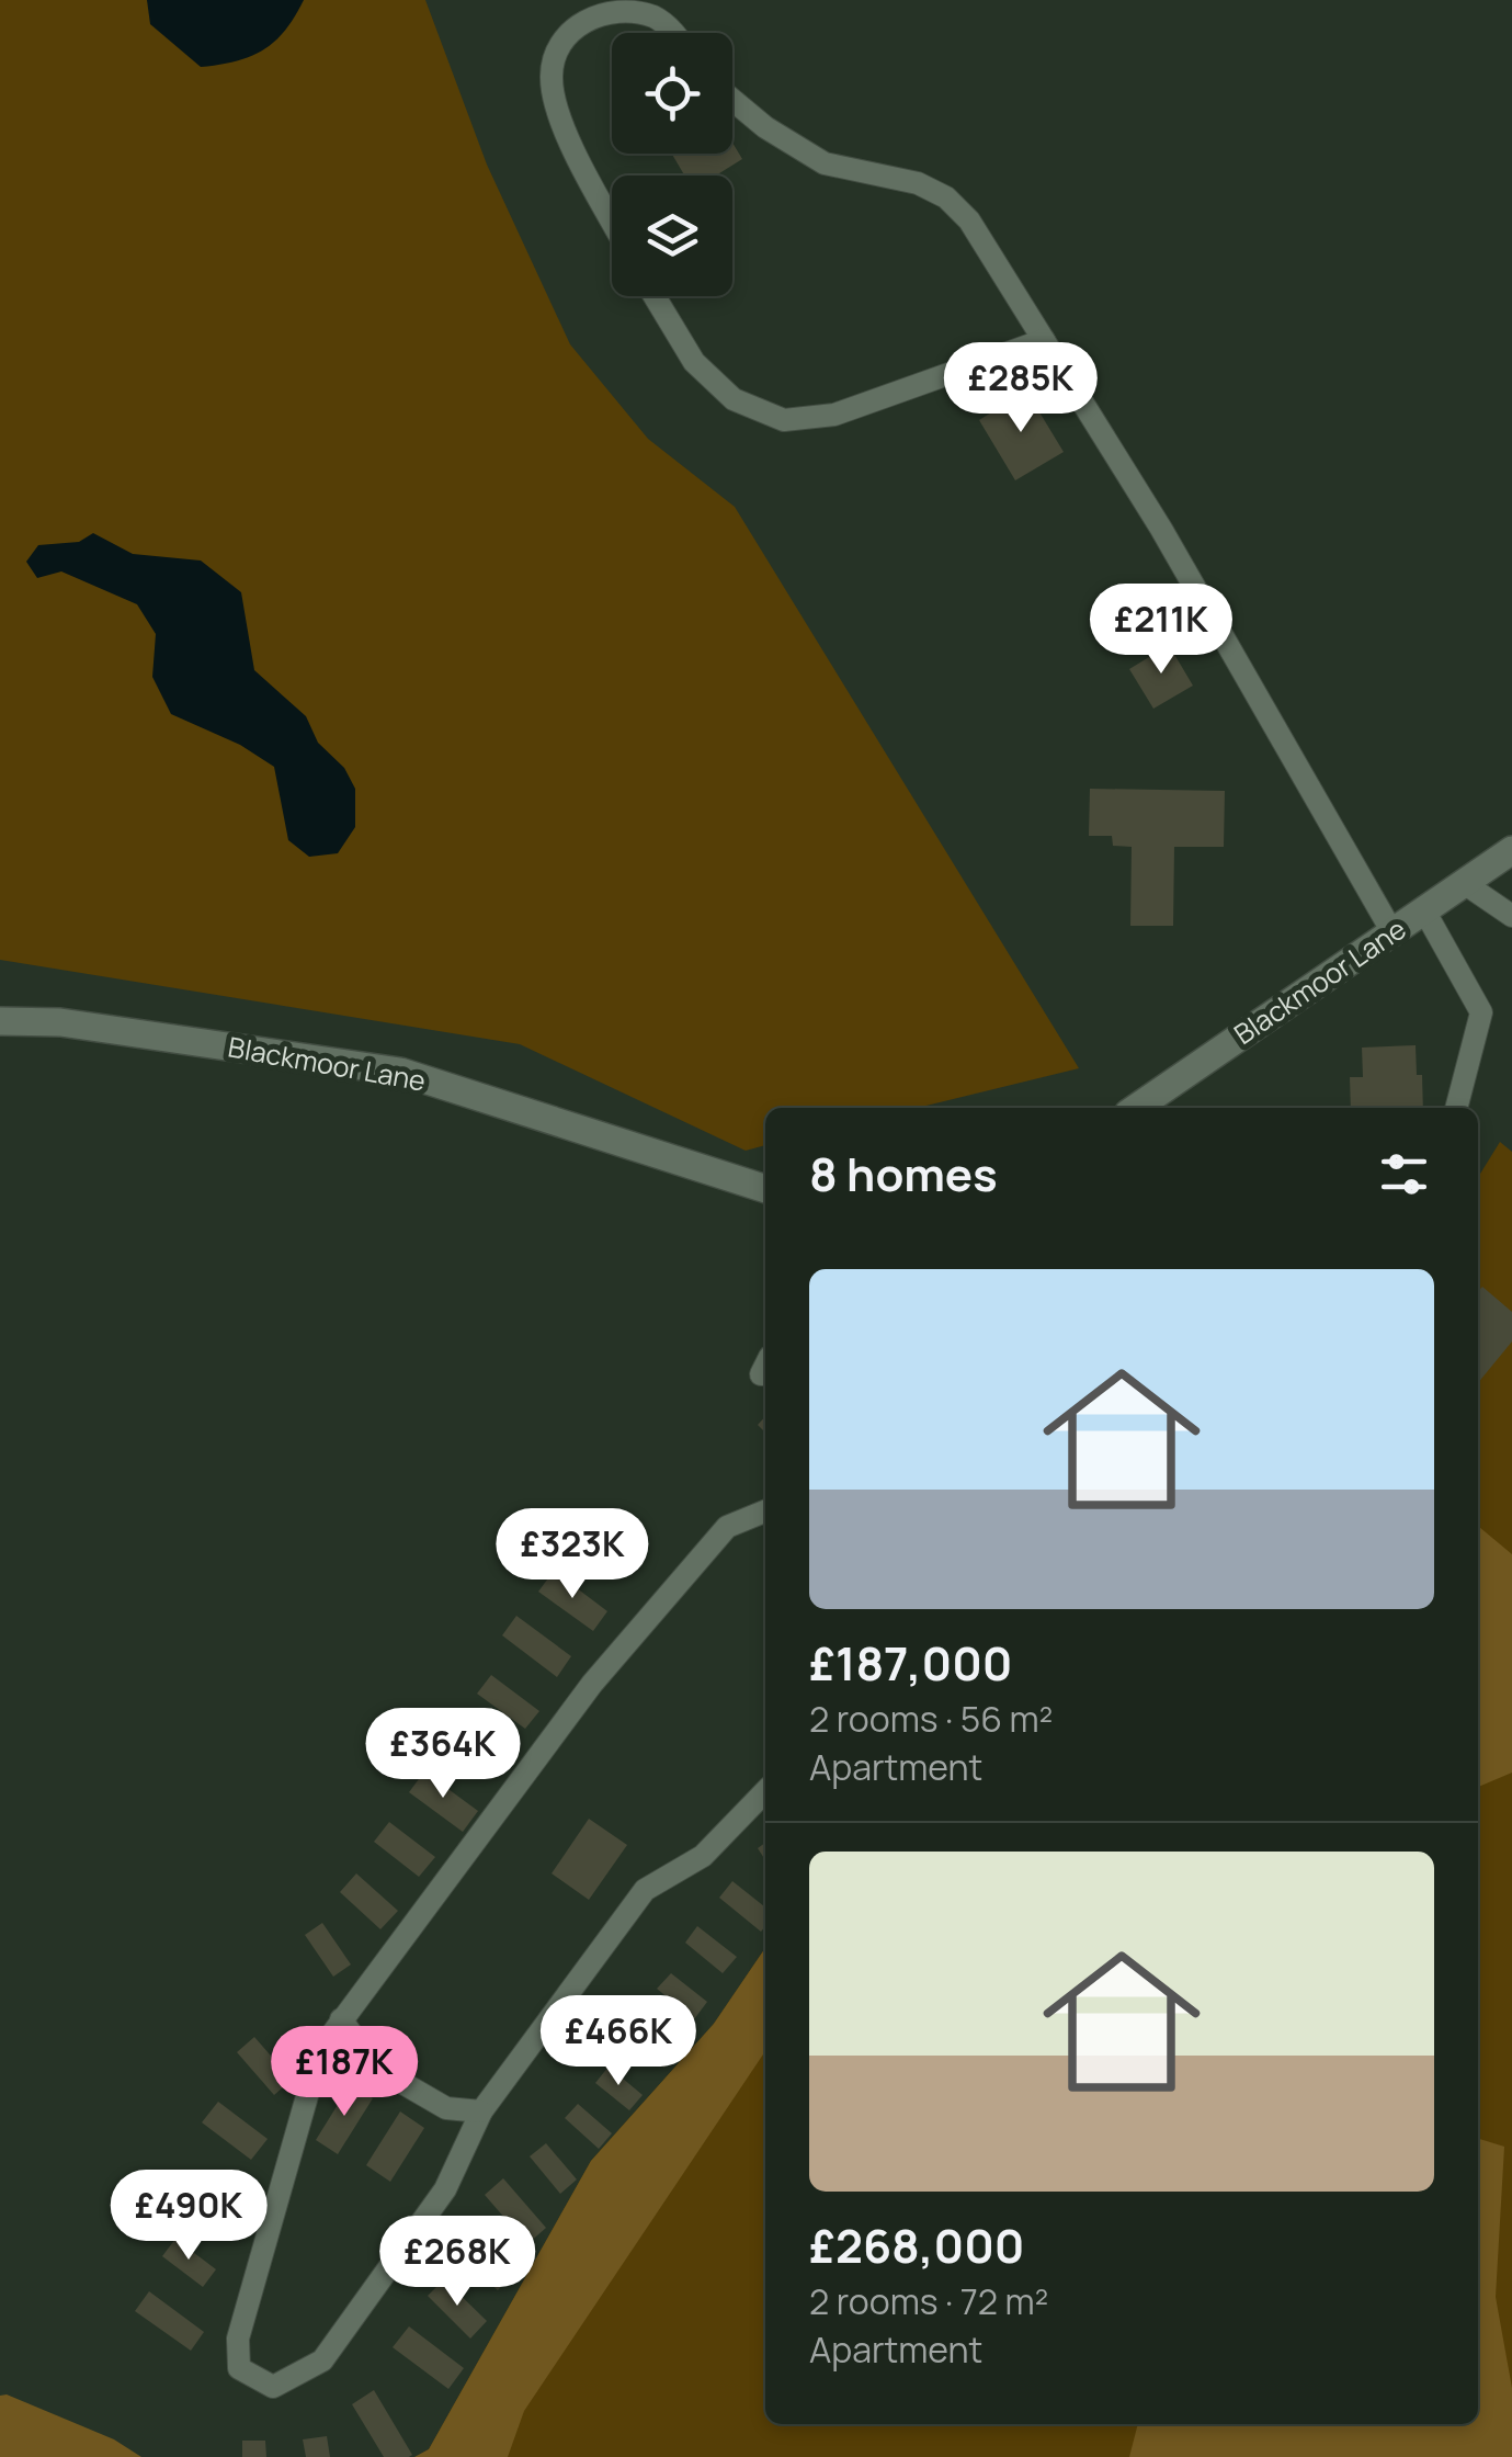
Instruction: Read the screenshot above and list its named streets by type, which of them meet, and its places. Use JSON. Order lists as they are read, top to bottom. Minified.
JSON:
{"streets":{"street":["Blackmoor Lane"]},"page":{"price":["£285K","£211K","£323K","£364K","£466K","£187K","£490K","£268K"],"heading":"8 homes","list":[{"name":"£187,000","note":"2 rooms · 56 m² · Apartment"},{"name":"£268,000","note":"2 rooms · 72 m² · Apartment"}]}}
